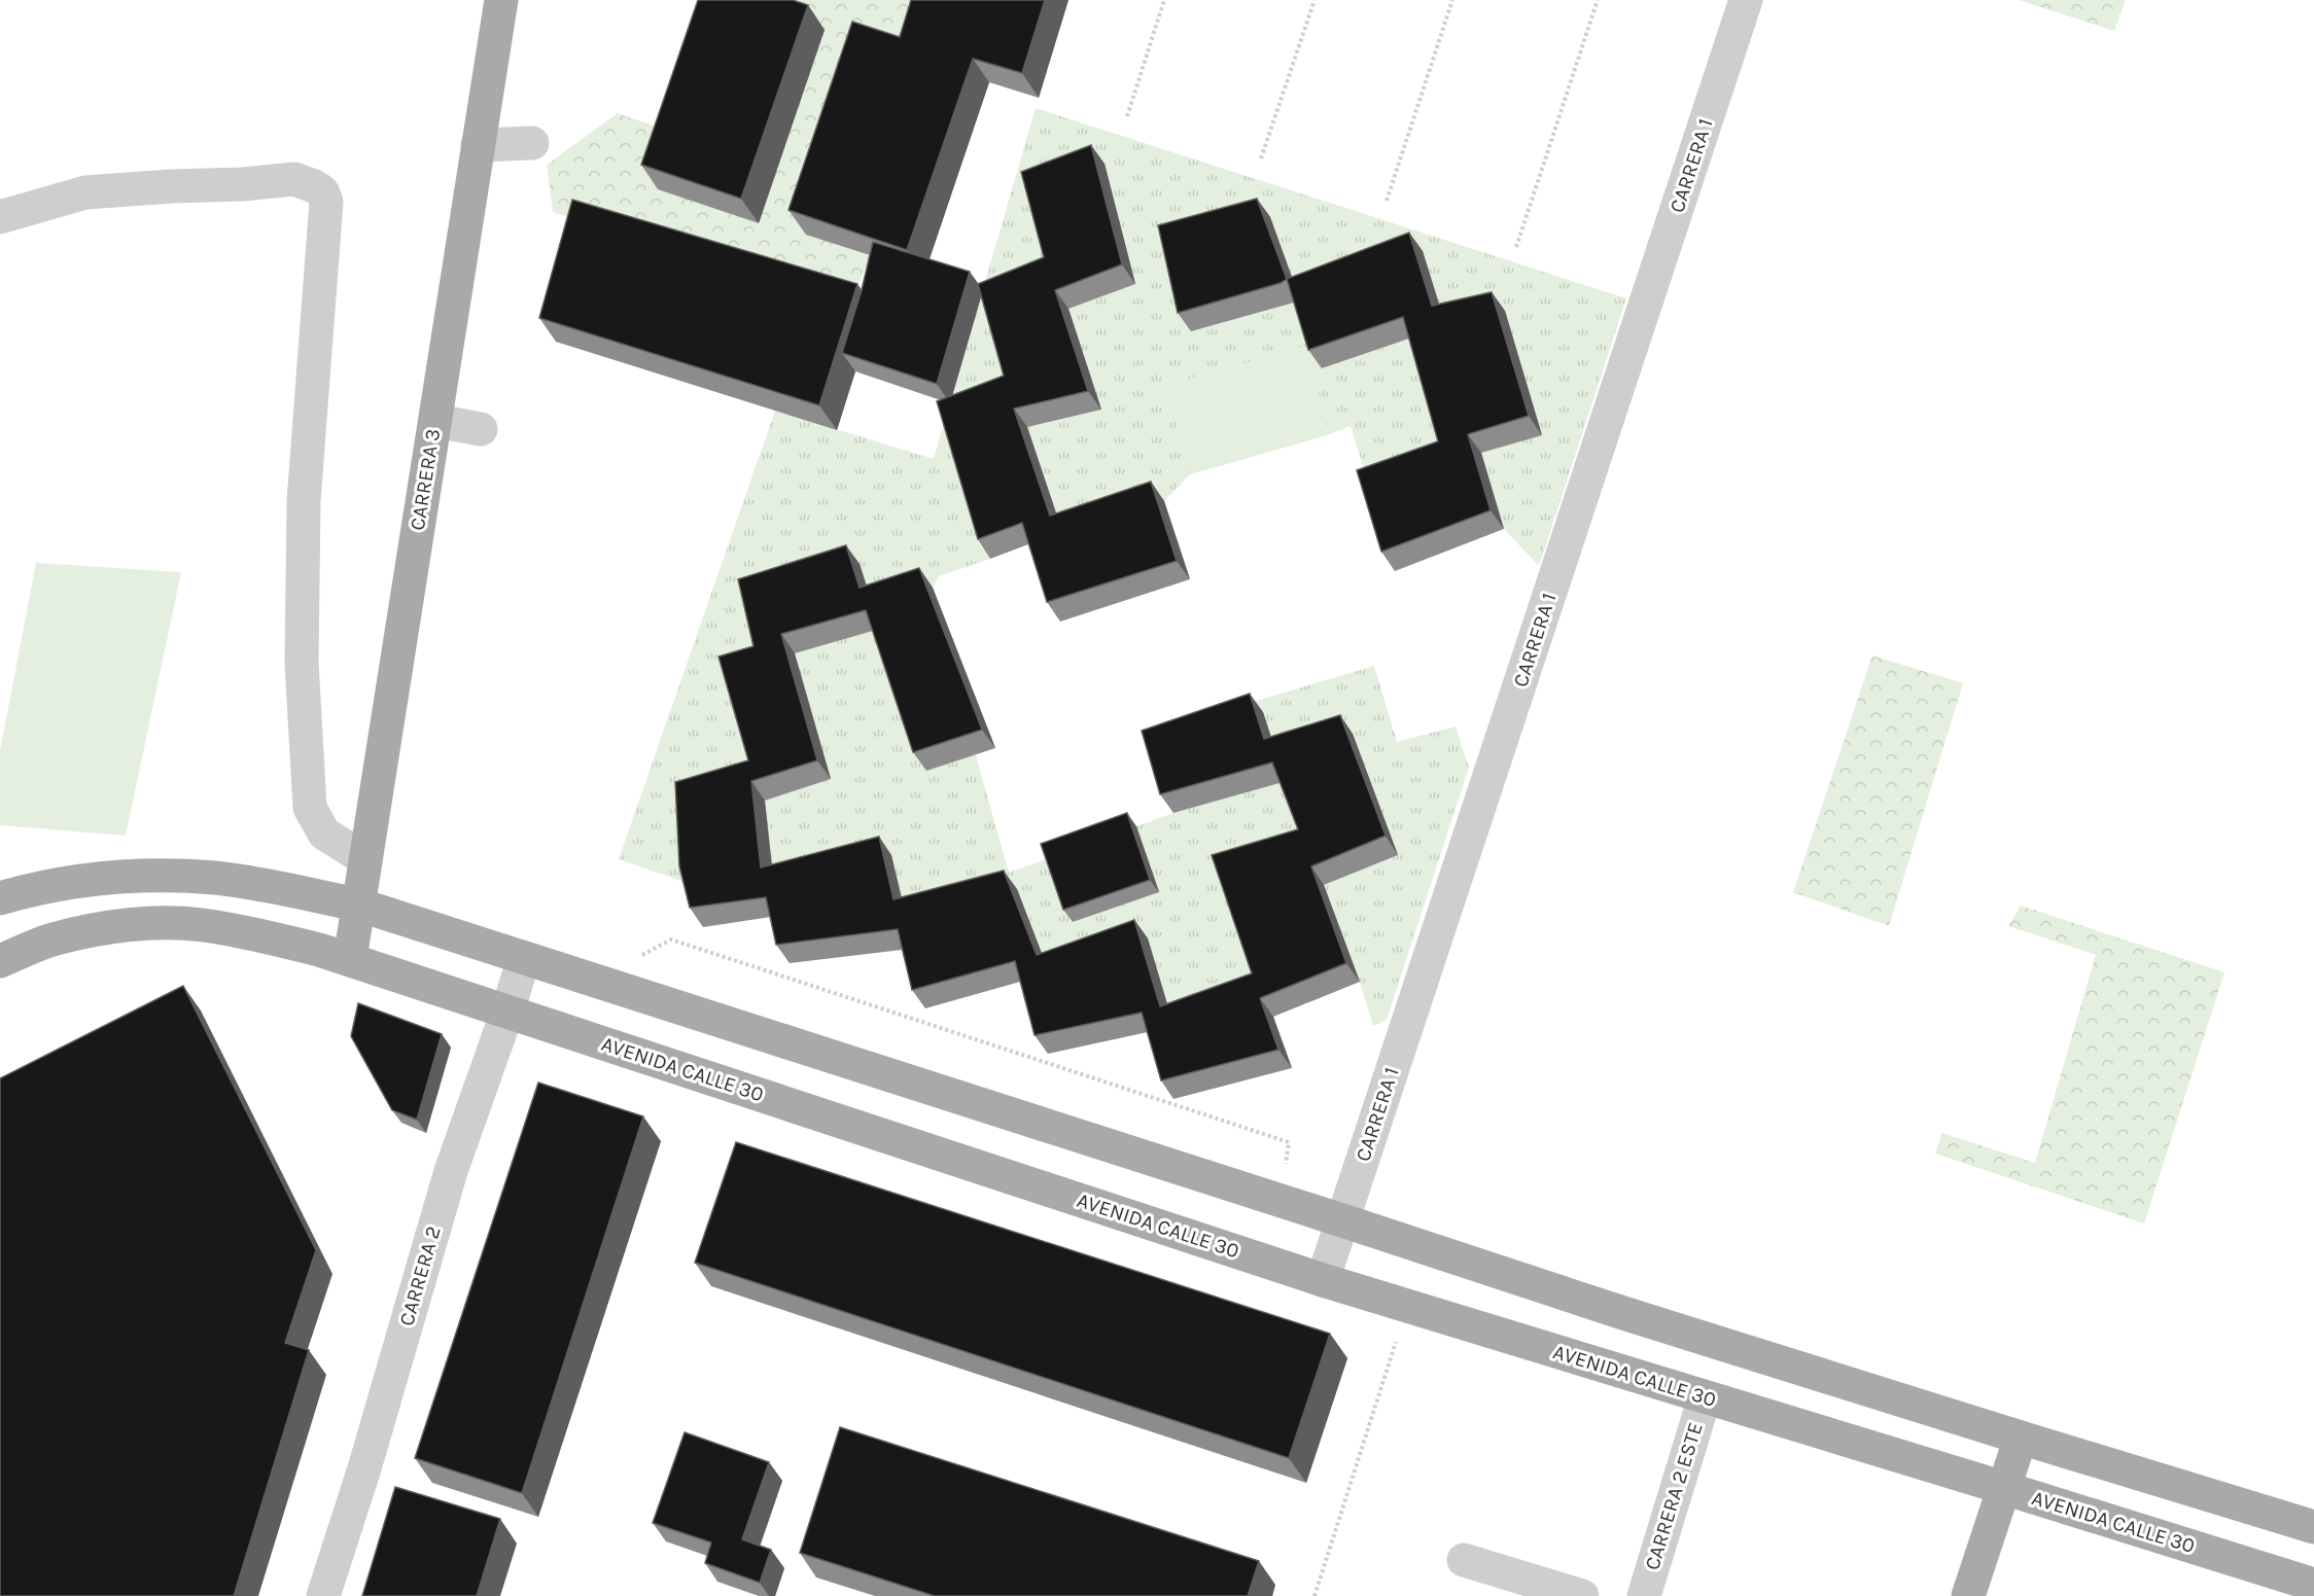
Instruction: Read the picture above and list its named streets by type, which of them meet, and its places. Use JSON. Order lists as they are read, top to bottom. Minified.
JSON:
{"streets":{"main road":["CARRERA 3","AVENIDA CALLE 30"],"street":["CARRERA 1","CARRERA 2","CARRERA 2 ESTE"]},"crossings":[["CARRERA 1","AVENIDA CALLE 30"],["CARRERA 3","AVENIDA CALLE 30"],["AVENIDA CALLE 30","CARRERA 2"],["AVENIDA CALLE 30","CARRERA 2 ESTE"]]}
